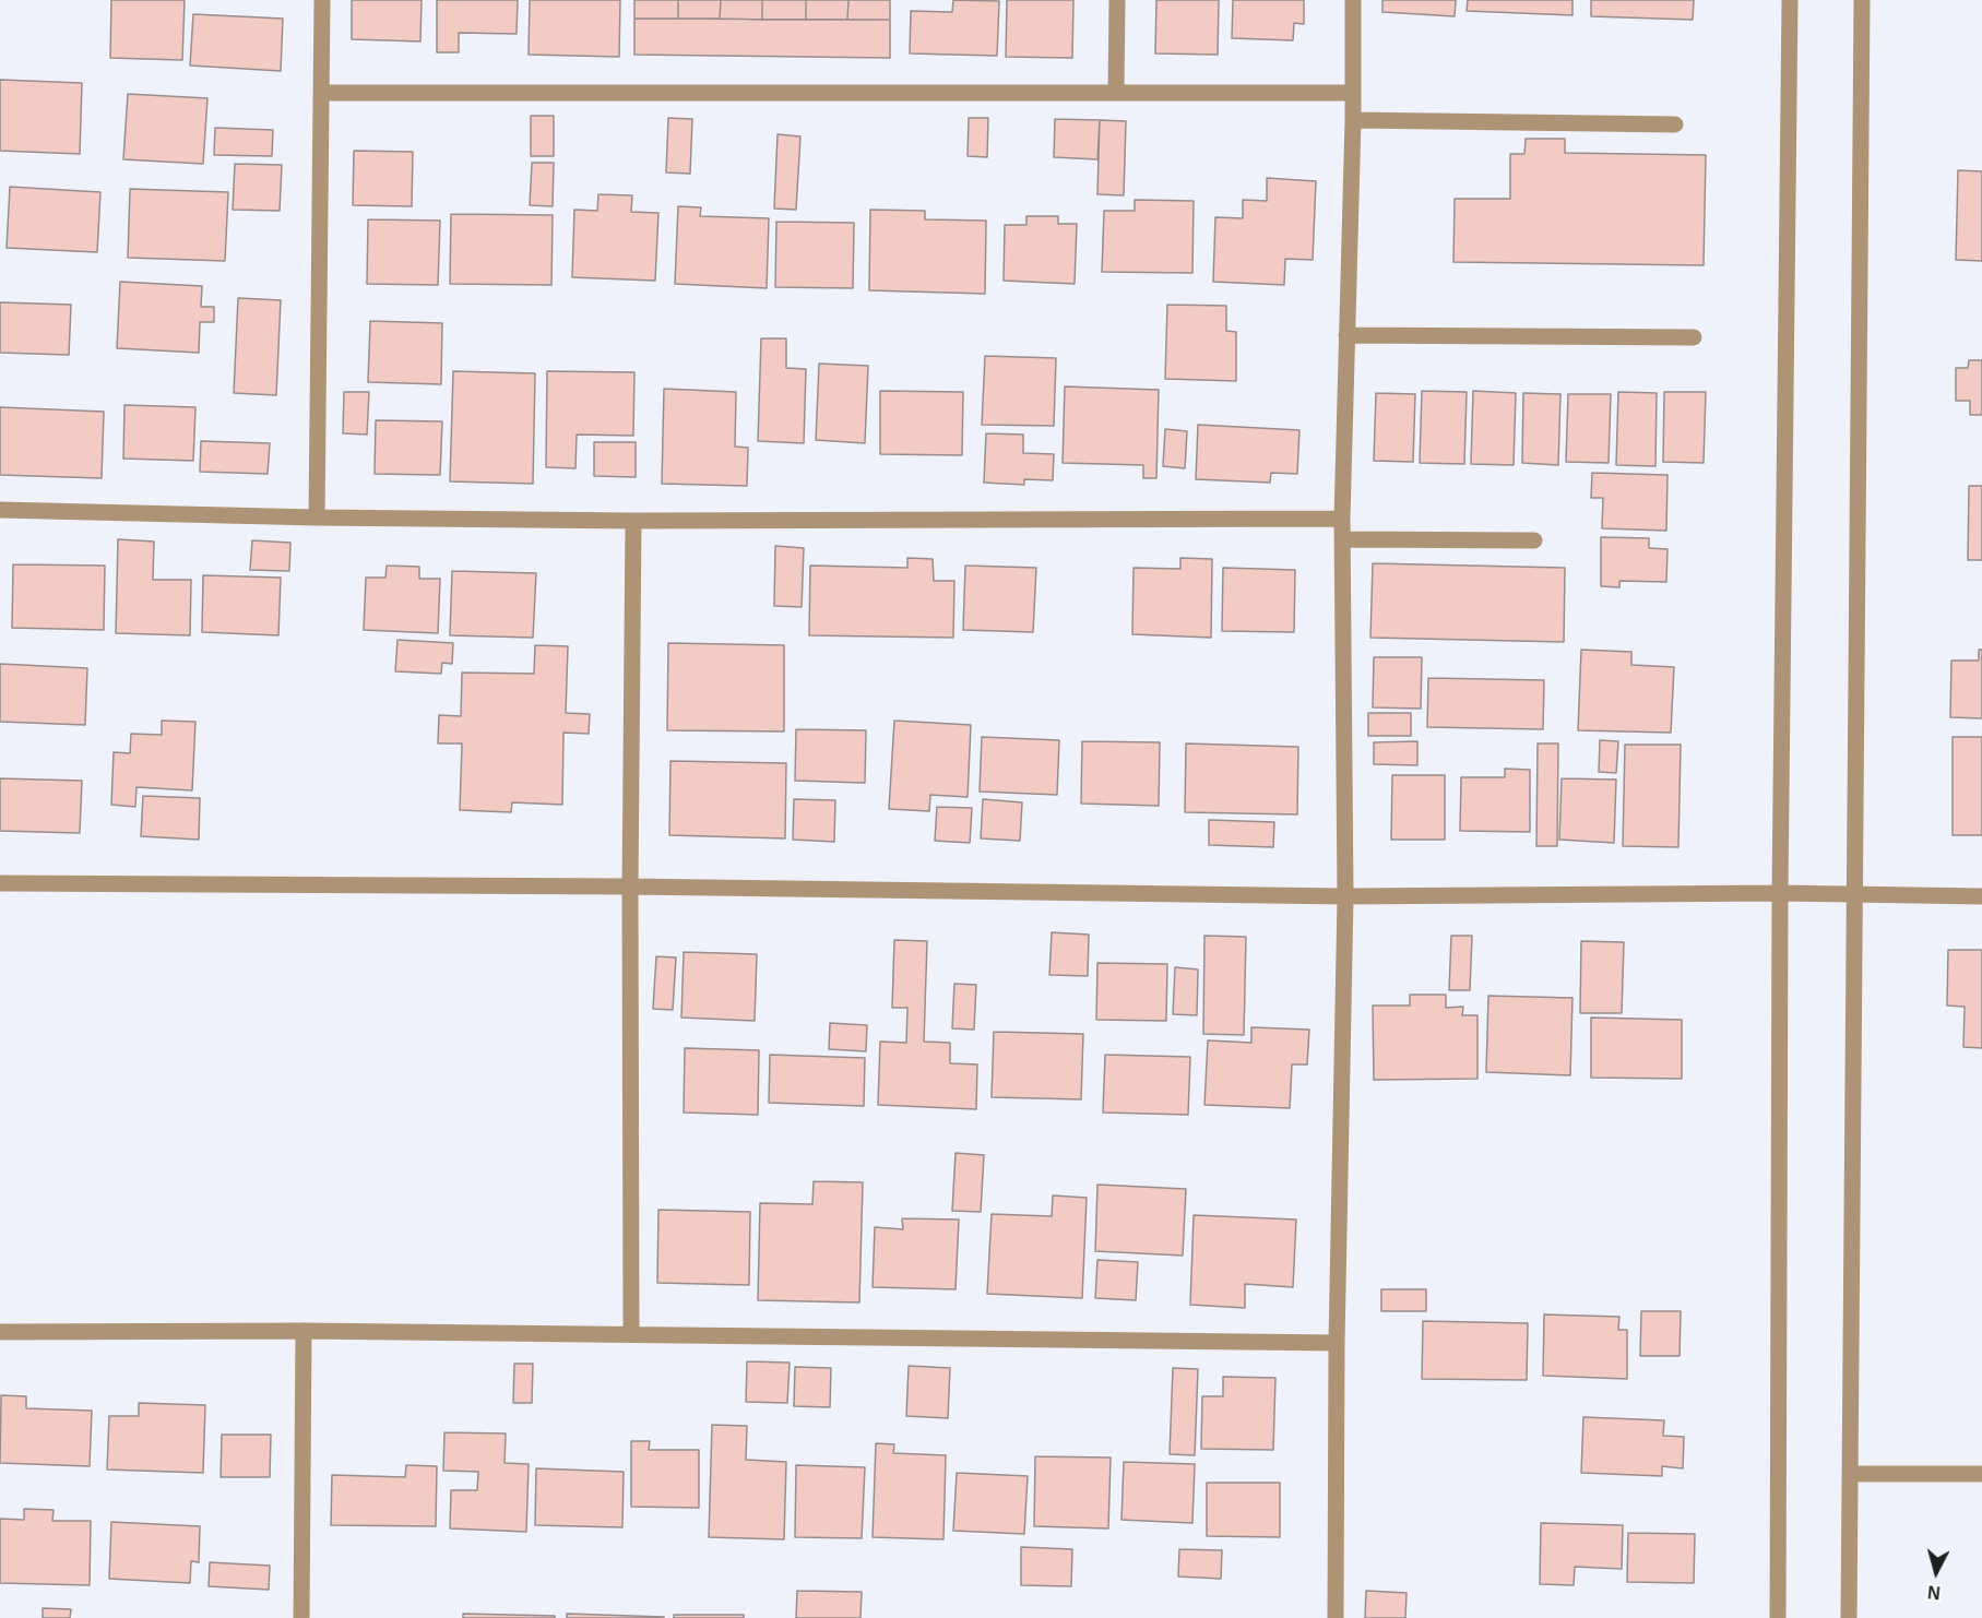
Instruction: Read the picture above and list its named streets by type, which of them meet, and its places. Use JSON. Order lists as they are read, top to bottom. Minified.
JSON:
{"north":"bottom"}
